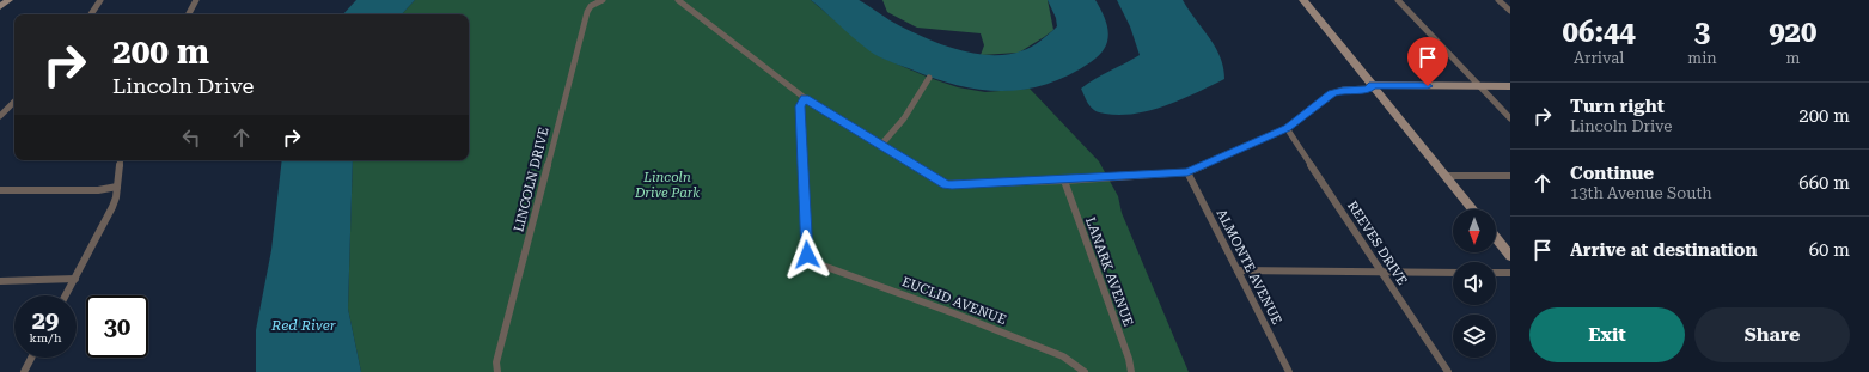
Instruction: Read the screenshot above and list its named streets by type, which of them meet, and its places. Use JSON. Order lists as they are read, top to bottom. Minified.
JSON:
{"streets":{"street":["LINCOLN DRIVE","REEVES DRIVE","ALMONTE AVENUE","LANARK AVENUE","EUCLID AVENUE"]},"water":["Red River"],"parks":["Lincoln Drive Park"],"north":"bottom","page":{"eta":["06:44","Arrival","3","min","920","m"],"turn":["200 m","Lincoln Drive"],"list":[{"name":"Turn right","note":"Lincoln Drive","value":"200 m"},{"name":"Continue","note":"13th Avenue South","value":"660 m"},{"name":"Arrive at destination","value":"60 m"}],"speed":"29 km/h","limit":"30","buttons":["Exit","Share"]}}
